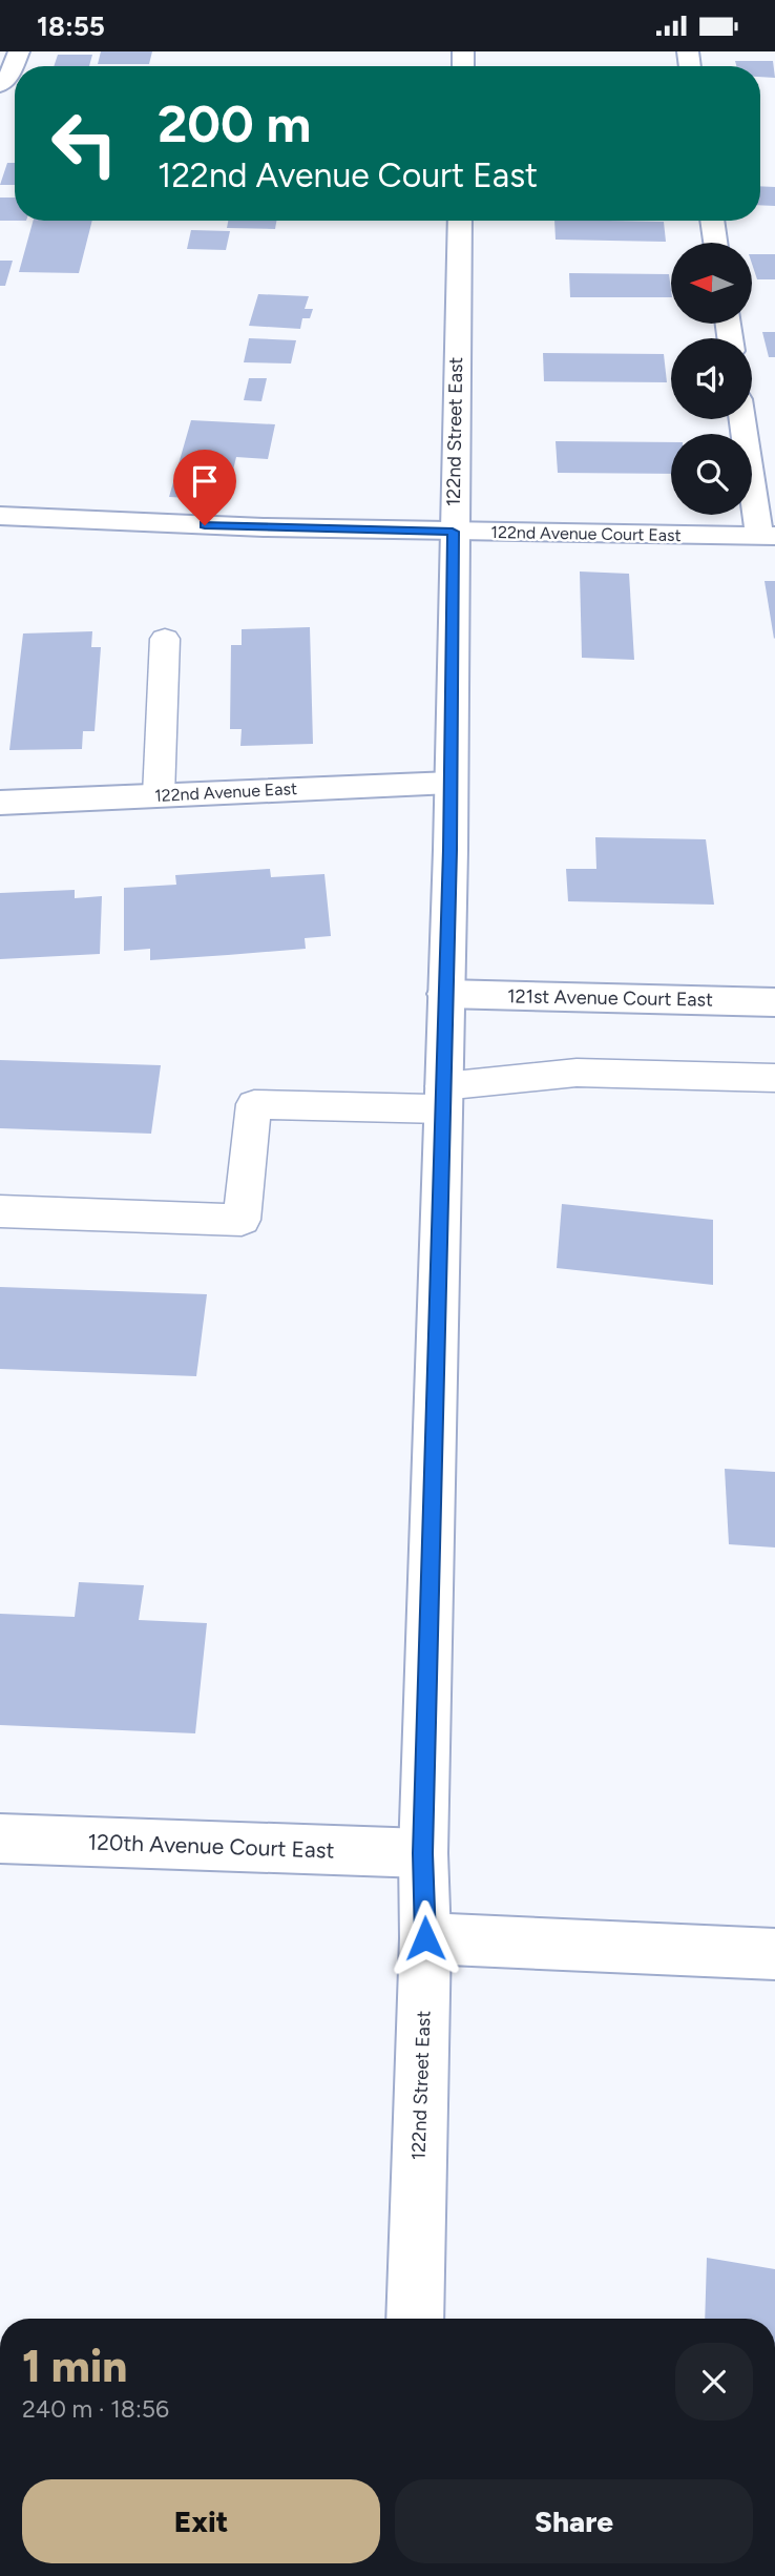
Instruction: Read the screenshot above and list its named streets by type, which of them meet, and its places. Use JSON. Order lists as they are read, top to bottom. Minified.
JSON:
{"streets":{"street":["122nd Street East","122nd Avenue Court East","122nd Avenue East","121st Avenue Court East","120th Avenue Court East"]},"crossings":[["122nd Street East","122nd Avenue Court East"],["122nd Street East","122nd Avenue East"],["122nd Street East","121st Avenue Court East"],["122nd Street East","120th Avenue Court East"]],"north":"left","page":{"status":"18:55","turn":["200 m","122nd Avenue Court East"],"heading":["1 min","240 m · 18:56"],"buttons":["Exit","Share"]}}
